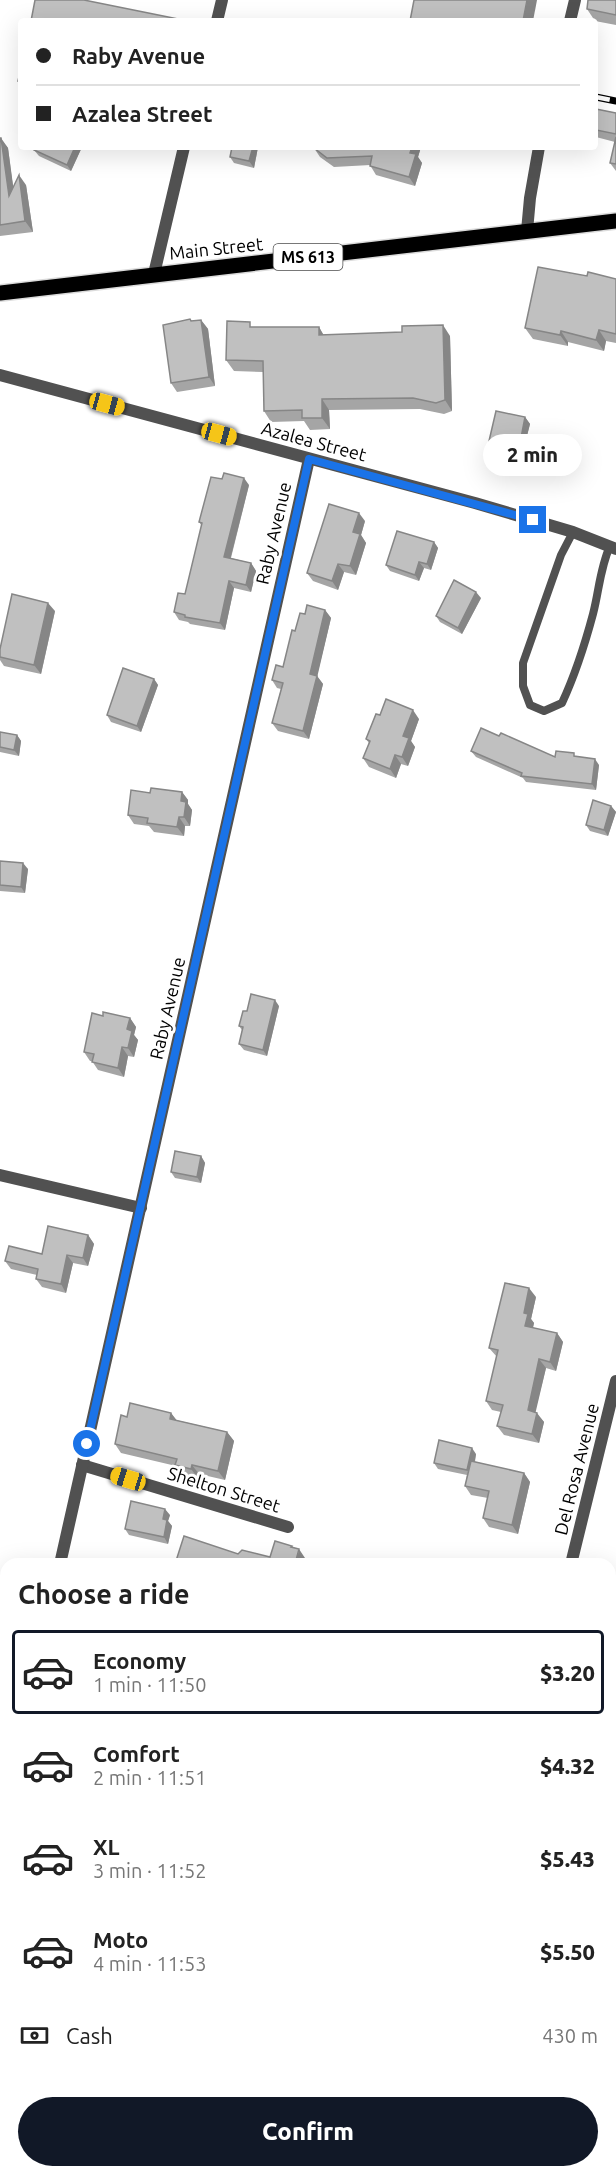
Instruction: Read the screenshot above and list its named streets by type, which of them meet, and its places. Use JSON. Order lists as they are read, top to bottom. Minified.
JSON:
{"streets":{"main road":["Main Street","MS 613"],"street":["Azalea Street","Raby Avenue","Del Rosa Avenue","Shelton Street"]},"crossings":[["Azalea Street","Raby Avenue"],["Raby Avenue","Shelton Street"]],"page":{"banner":["Raby Avenue","Azalea Street"],"bubble":"2 min","heading":"Choose a ride","list":[{"name":"Economy","note":"1 min · 11:50","value":"$3.20"},{"name":"Comfort","note":"2 min · 11:51","value":"$4.32"},{"name":"XL","note":"3 min · 11:52","value":"$5.43"},{"name":"Moto","note":"4 min · 11:53","value":"$5.50"}],"pay":["Cash","430 m"],"buttons":"Confirm"}}
